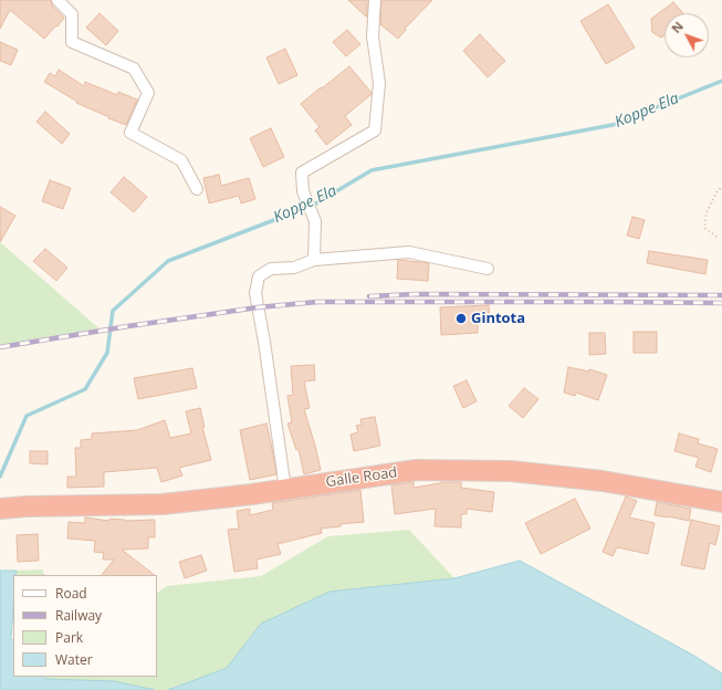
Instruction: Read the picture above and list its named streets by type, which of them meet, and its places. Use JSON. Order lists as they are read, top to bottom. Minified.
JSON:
{"streets":{"highway":["Galle Road"]},"water":["Koppe Ela"],"places":["Gintota"],"legend":["Road","Railway","Park","Water"],"north":"top left"}
